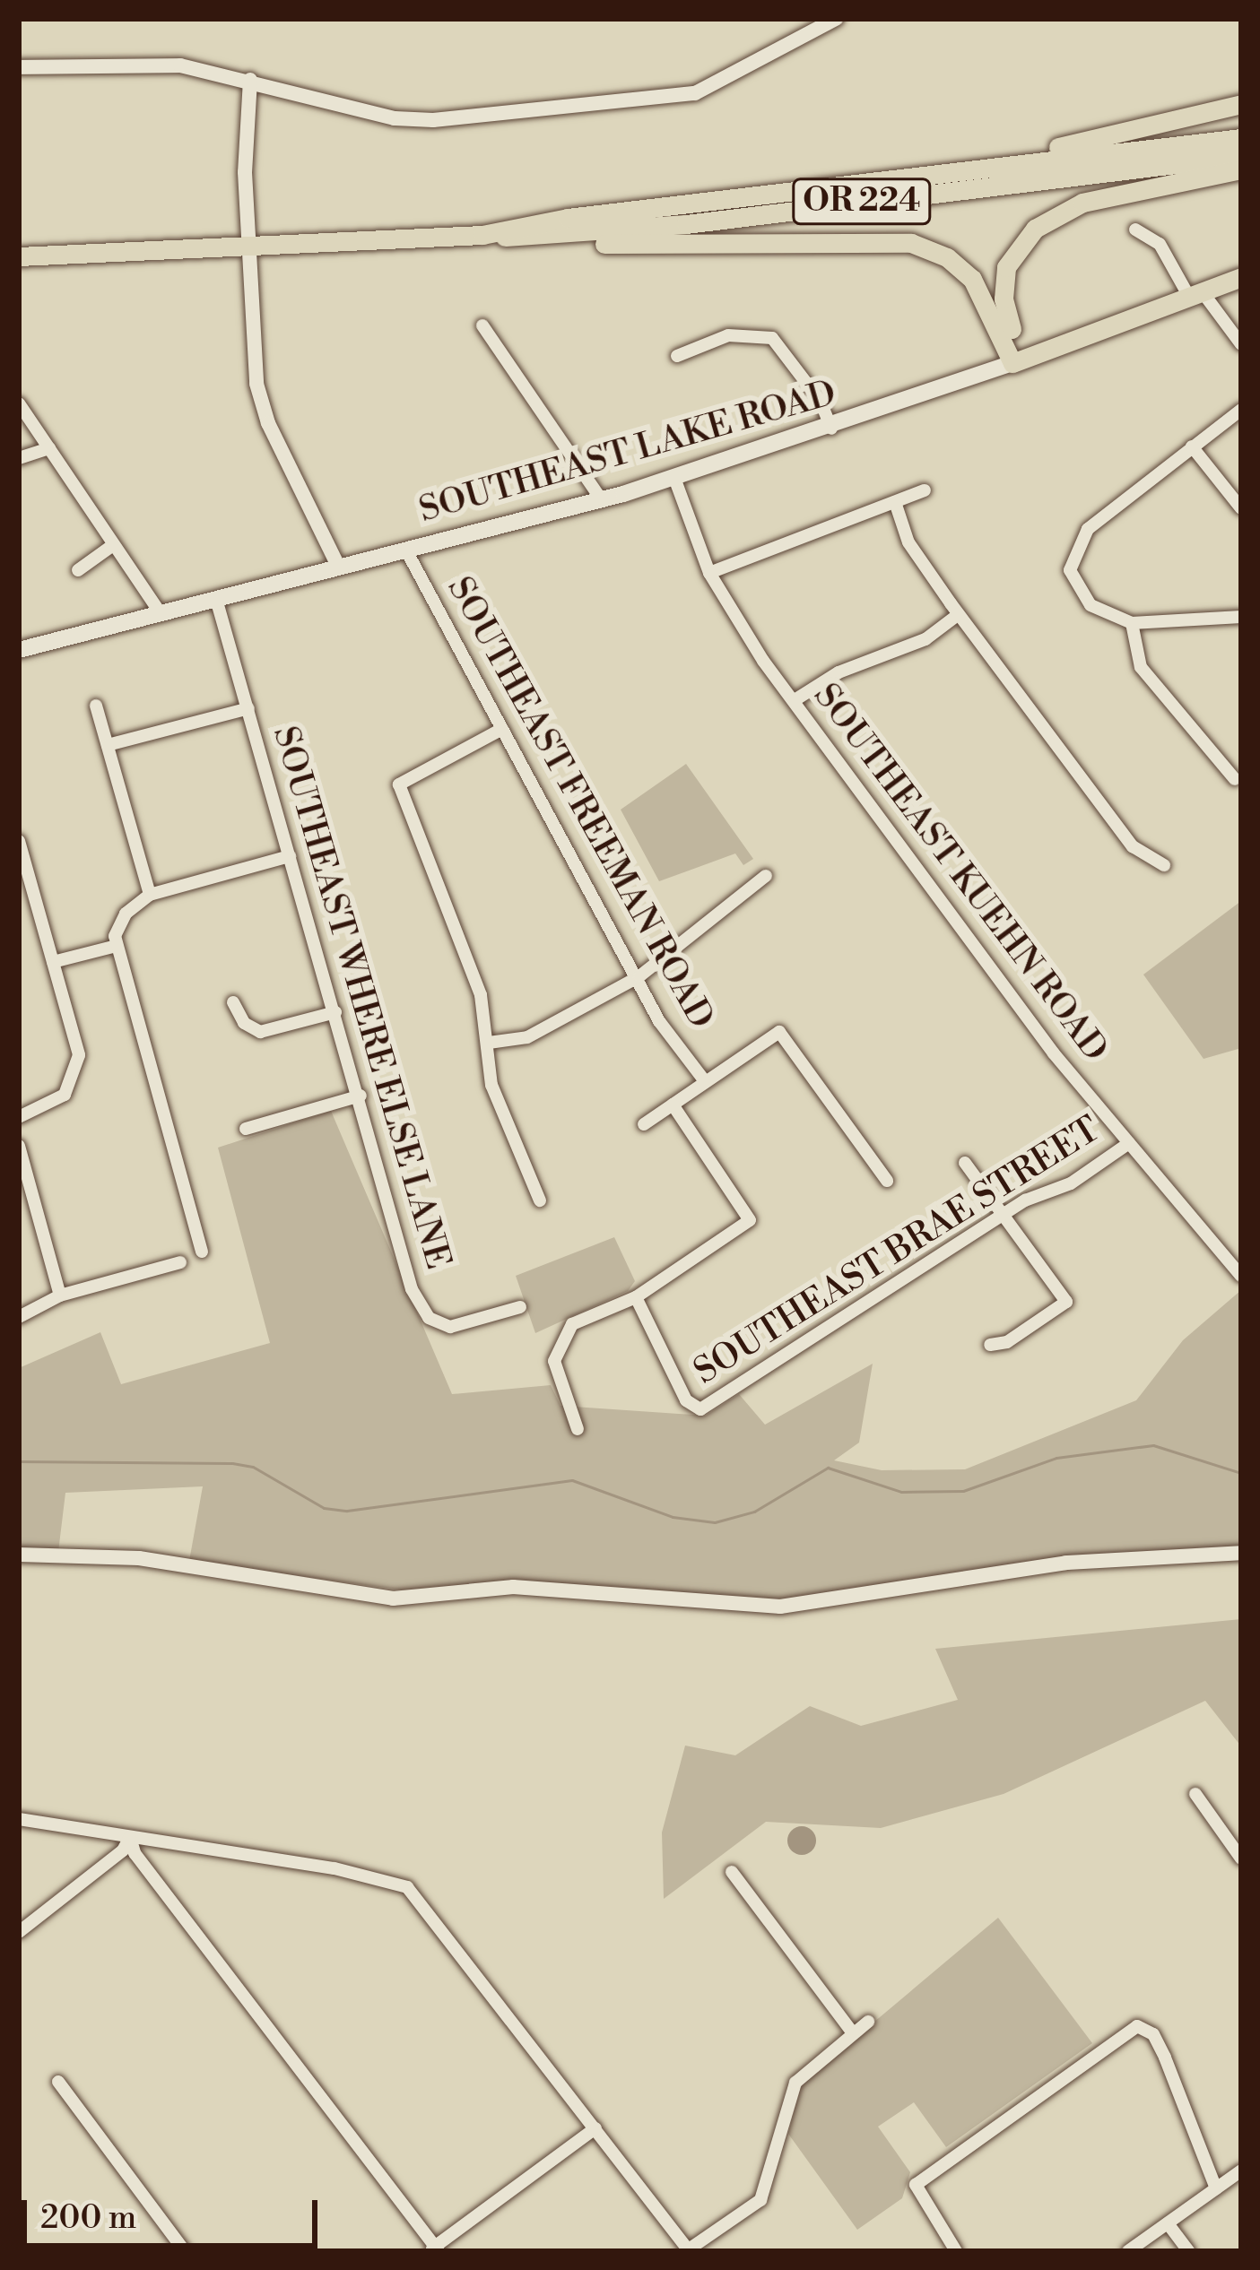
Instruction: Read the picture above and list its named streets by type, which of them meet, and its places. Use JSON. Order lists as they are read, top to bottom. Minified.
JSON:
{"streets":{"main road":["OR 224","SOUTHEAST LAKE ROAD"],"street":["SOUTHEAST FREEMAN ROAD","SOUTHEAST KUEHN ROAD","SOUTHEAST WHERE ELSE LANE","SOUTHEAST BRAE STREET"]},"crossings":[["SOUTHEAST LAKE ROAD","SOUTHEAST FREEMAN ROAD"],["SOUTHEAST LAKE ROAD","SOUTHEAST KUEHN ROAD"],["SOUTHEAST LAKE ROAD","SOUTHEAST WHERE ELSE LANE"],["SOUTHEAST KUEHN ROAD","SOUTHEAST BRAE STREET"]],"scale_bar":"200 m"}
